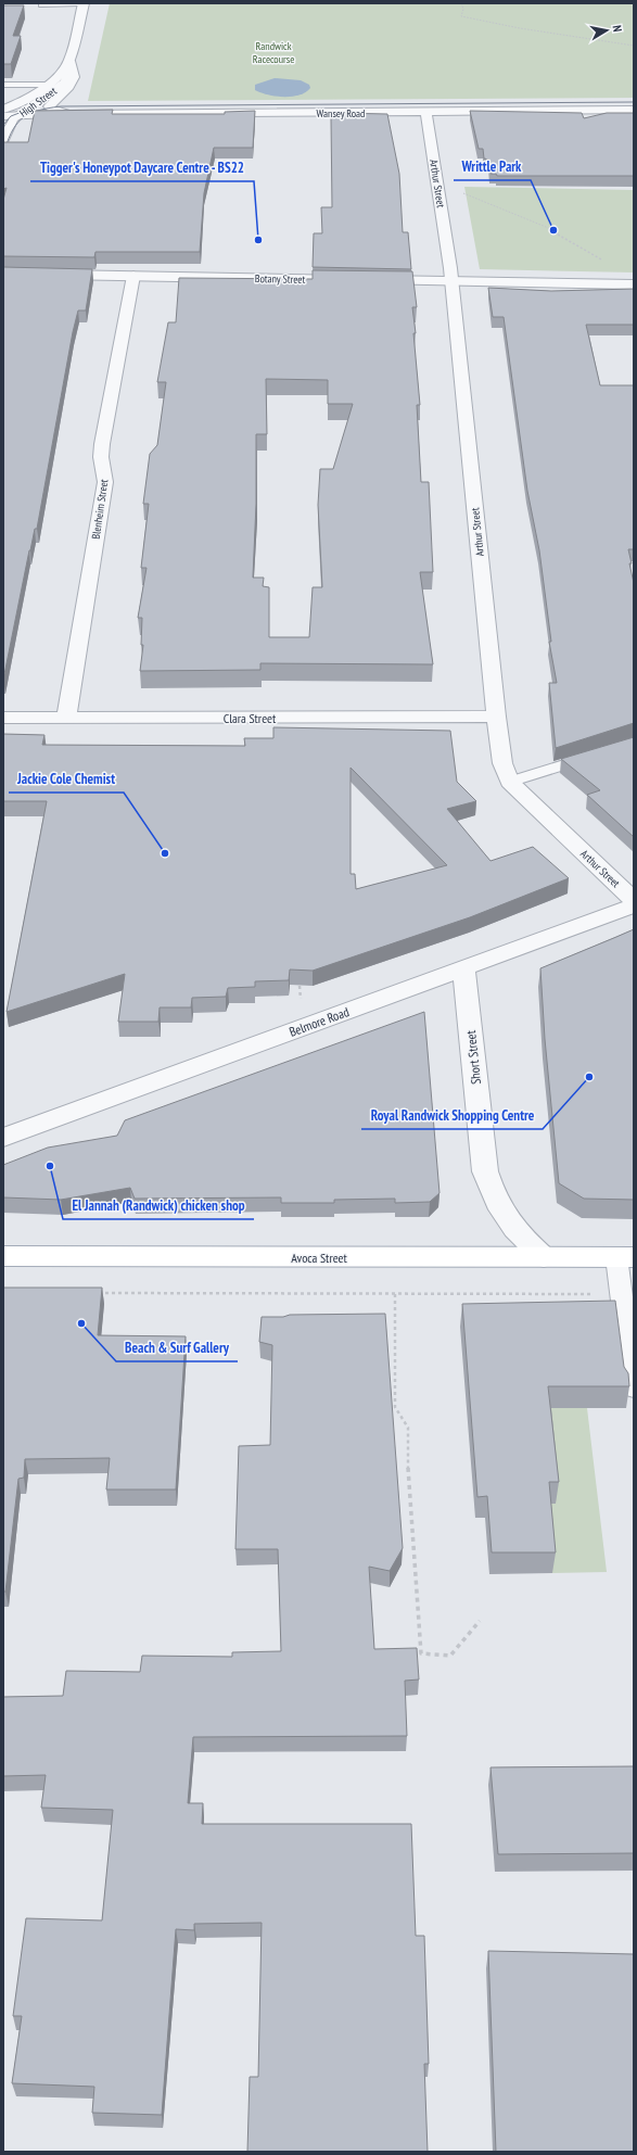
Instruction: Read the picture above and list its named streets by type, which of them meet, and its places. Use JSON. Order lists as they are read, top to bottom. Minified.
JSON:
{"streets":{"main road":["Avoca Street"],"street":["High Street","Wansey Road","Arthur Street","Botany Street","Blenheim Street","Clara Street","Belmore Road","Short Street"]},"crossings":[["High Street","Wansey Road"],["Wansey Road","Arthur Street"],["Arthur Street","Botany Street"],["Arthur Street","Clara Street"],["Botany Street","Blenheim Street"],["Blenheim Street","Clara Street"],["Belmore Road","Short Street"],["Short Street","Avoca Street"]],"parks":["Randwick Racecourse"],"places":["Writtle Park","Tigger's Honeypot Daycare Centre - BS22","Jackie Cole Chemist","Royal Randwick Shopping Centre","El Jannah (Randwick) chicken shop","Beach & Surf Gallery"],"north":"right"}
